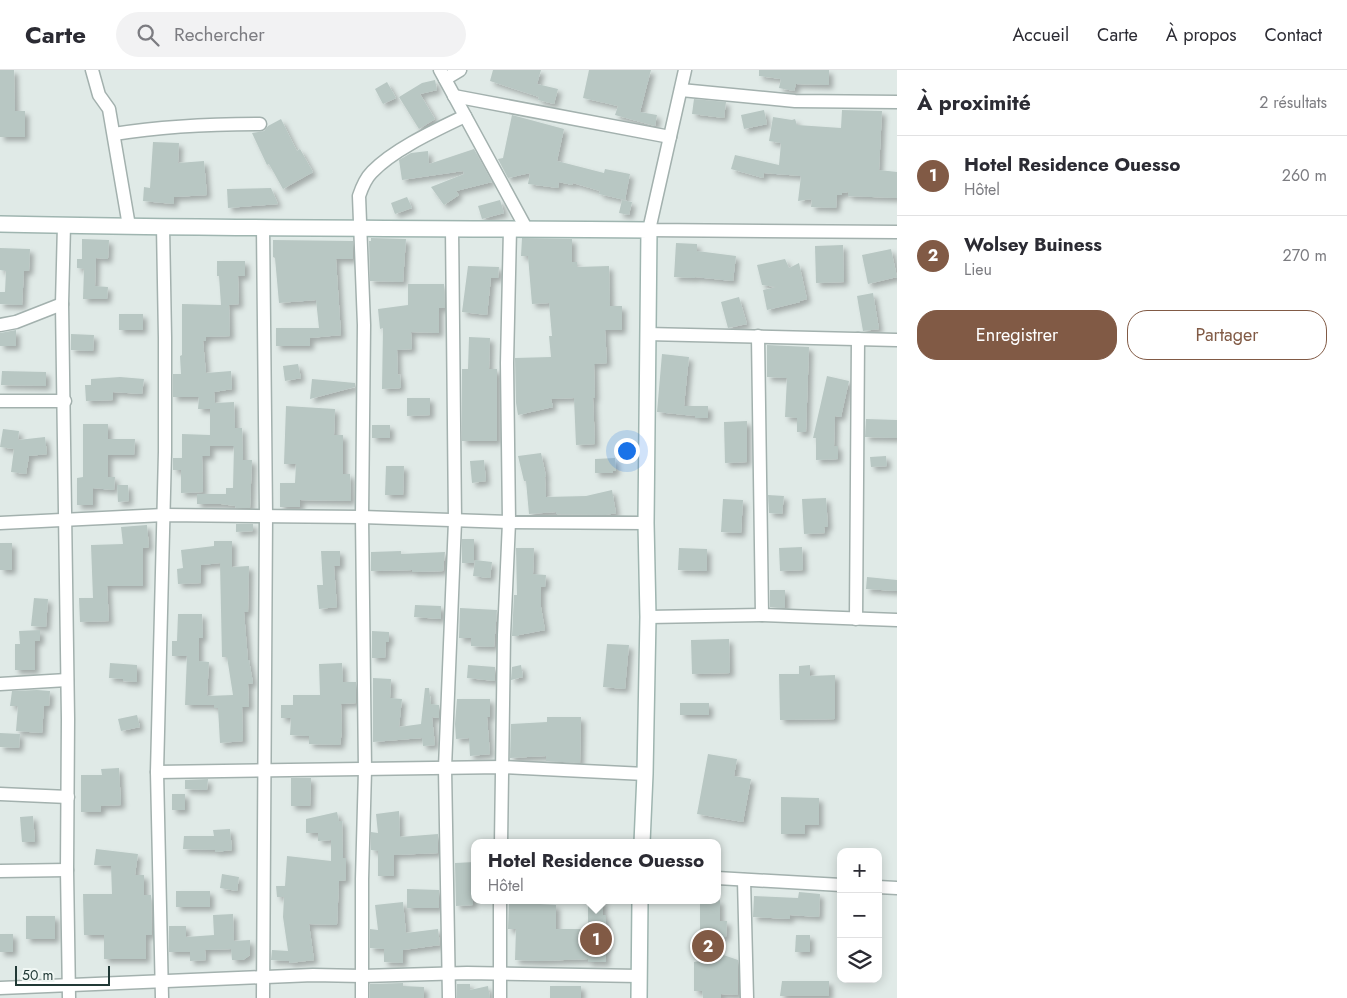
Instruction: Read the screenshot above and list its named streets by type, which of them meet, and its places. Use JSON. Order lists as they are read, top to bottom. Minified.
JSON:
{"scale_bar":"50 m","page":{"header":"Carte","search":"Rechercher","nav":["Accueil","Carte","À propos","Contact"],"heading":["À proximité","2 résultats"],"list":[{"mark":"1","name":"Hotel Residence Ouesso","note":"Hôtel","value":"260 m"},{"mark":"2","name":"Wolsey Buiness","note":"Lieu","value":"270 m"}],"buttons":["Enregistrer","Partager"],"popup":["Hotel Residence Ouesso","Hôtel"],"map_buttons":["+","−"],"pins":["1","2"],"scale":"50 m"}}
